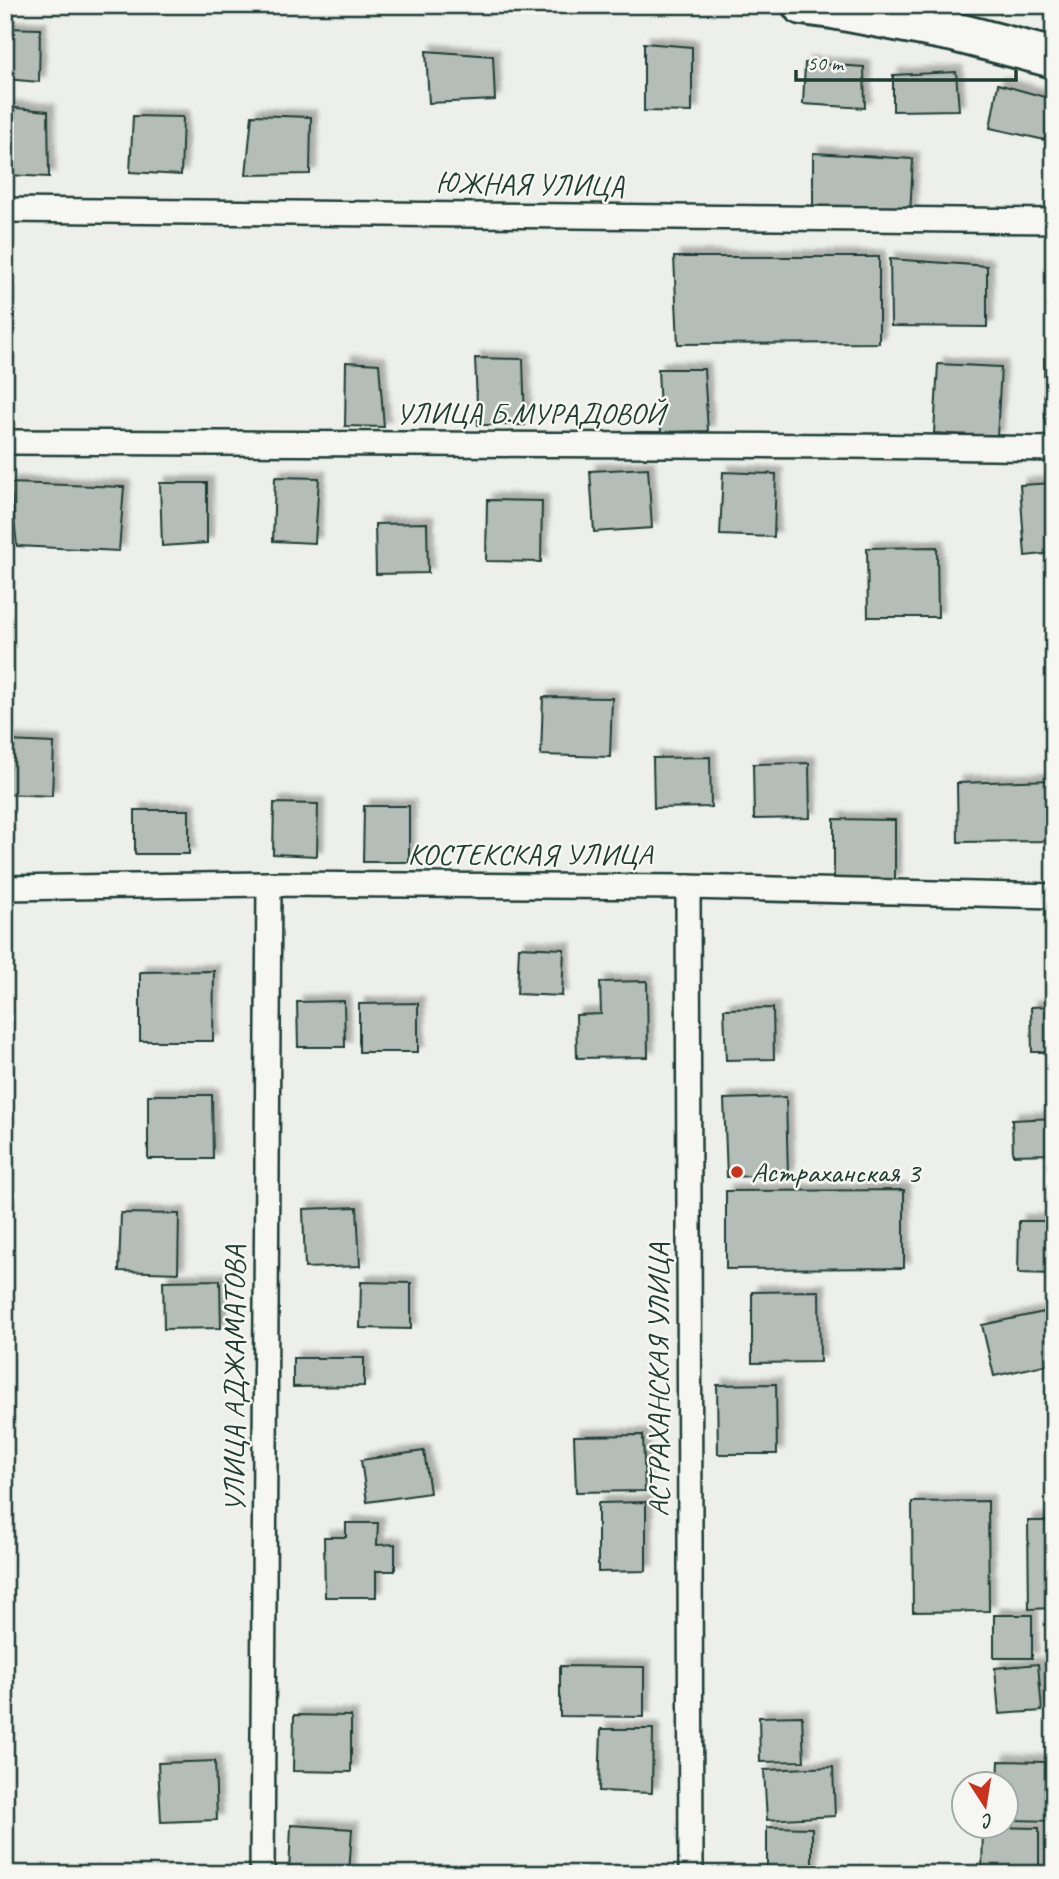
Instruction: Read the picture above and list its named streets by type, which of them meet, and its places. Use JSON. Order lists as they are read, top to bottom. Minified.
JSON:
{"streets":{"street":["ЮЖНАЯ УЛИЦА","УЛИЦА Б.МУРАДОВОЙ","КОСТЕКСКАЯ УЛИЦА","УЛИЦА АДЖАМАТОВА","АСТРАХАНСКАЯ УЛИЦА"]},"crossings":[["КОСТЕКСКАЯ УЛИЦА","УЛИЦА АДЖАМАТОВА"],["КОСТЕКСКАЯ УЛИЦА","АСТРАХАНСКАЯ УЛИЦА"]],"places":["Астраханская 3"],"scale_bar":"50 m","north":"bottom"}
